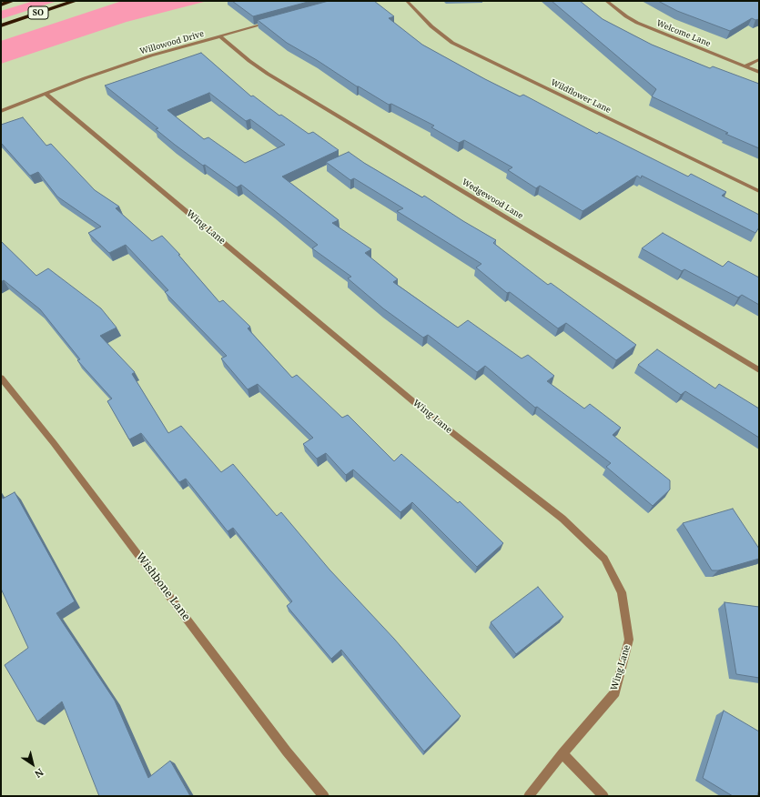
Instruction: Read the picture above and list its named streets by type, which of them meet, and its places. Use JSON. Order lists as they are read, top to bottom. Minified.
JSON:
{"streets":{"highway":["SO"],"street":["Welcome Lane","Willowood Drive","Wildflower Lane","Wedgewood Lane","Wing Lane","Wishbone Lane"]},"crossings":[["Willowood Drive","Wedgewood Lane"],["Willowood Drive","Wing Lane"]],"north":"bottom right"}
